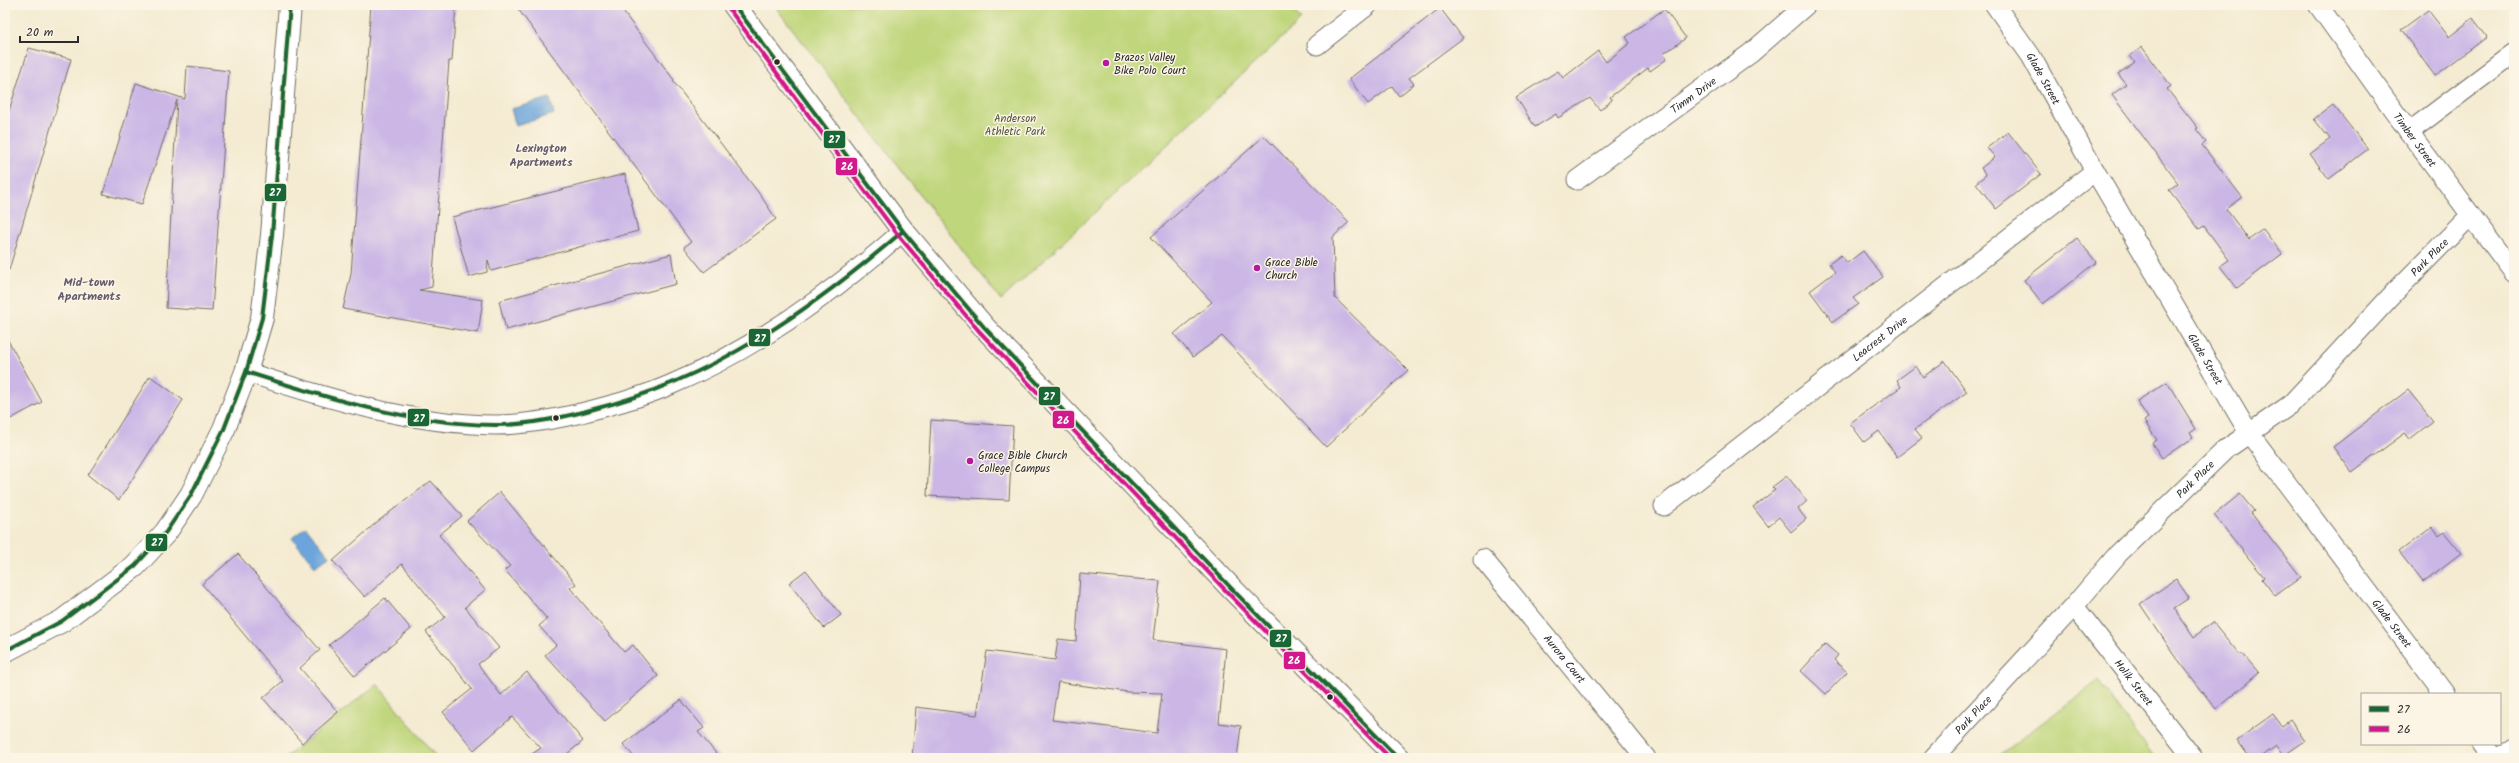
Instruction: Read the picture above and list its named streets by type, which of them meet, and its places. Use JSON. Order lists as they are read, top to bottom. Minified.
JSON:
{"streets":{"street":["Glade Street","Timm Drive","Timber Street","Park Place","Leacrest Drive","Aurora Court","Holik Street"]},"crossings":[["Glade Street","Park Place"],["Glade Street","Leacrest Drive"],["Timber Street","Park Place"],["Park Place","Holik Street"]],"districts":["Lexington Apartments","Mid-town Apartments"],"parks":["Anderson Athletic Park"],"places":["Brazos Valley Bike Polo Court","Grace Bible Church","Grace Bible Church College Campus"],"lines":["transit line 27","transit line 26"],"legend":["27","26"],"scale_bar":"20 m"}
